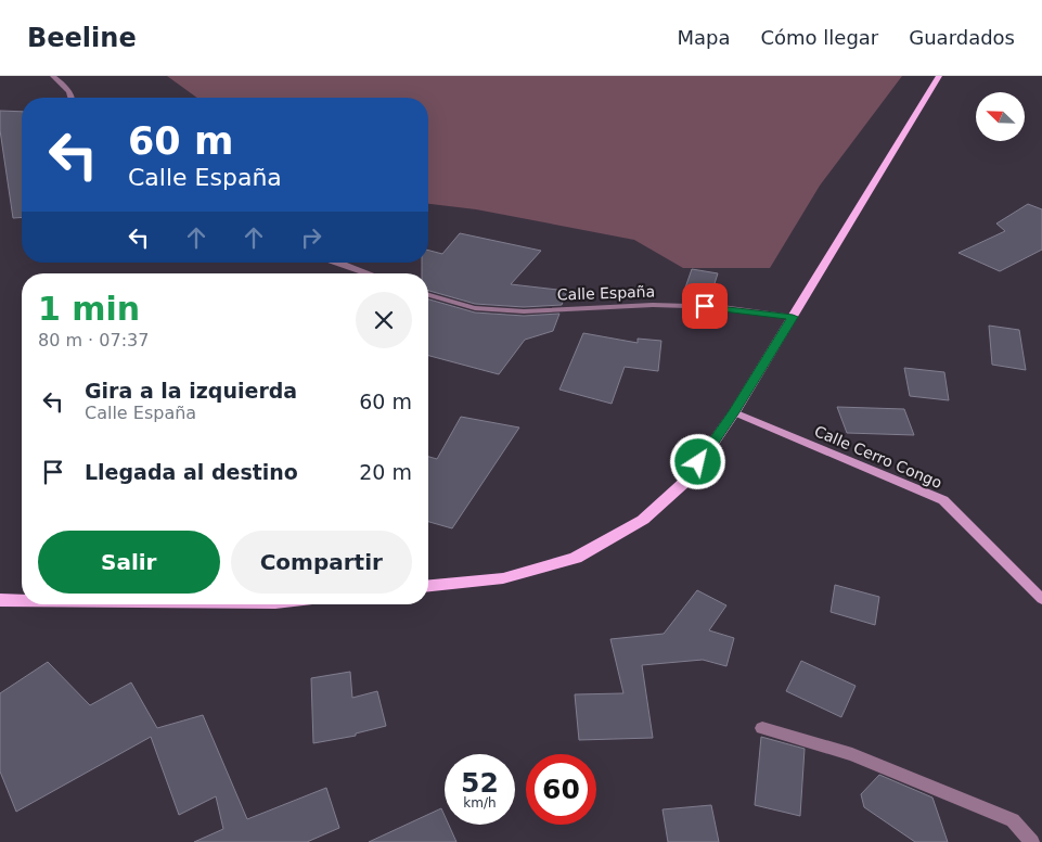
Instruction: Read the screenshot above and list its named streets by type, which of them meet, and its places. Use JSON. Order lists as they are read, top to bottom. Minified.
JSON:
{"streets":{"street":["Calle España","Calle Cerro Congo"]},"north":"top left","page":{"header":"Beeline","nav":["Mapa","Cómo llegar","Guardados"],"turn":["60 m","Calle España"],"heading":["1 min","80 m · 07:37"],"list":[{"name":"Gira a la izquierda","note":"Calle España","value":"60 m"},{"name":"Llegada al destino","value":"20 m"}],"buttons":["Salir","Compartir"],"speed":"52 km/h","limit":"60"}}
